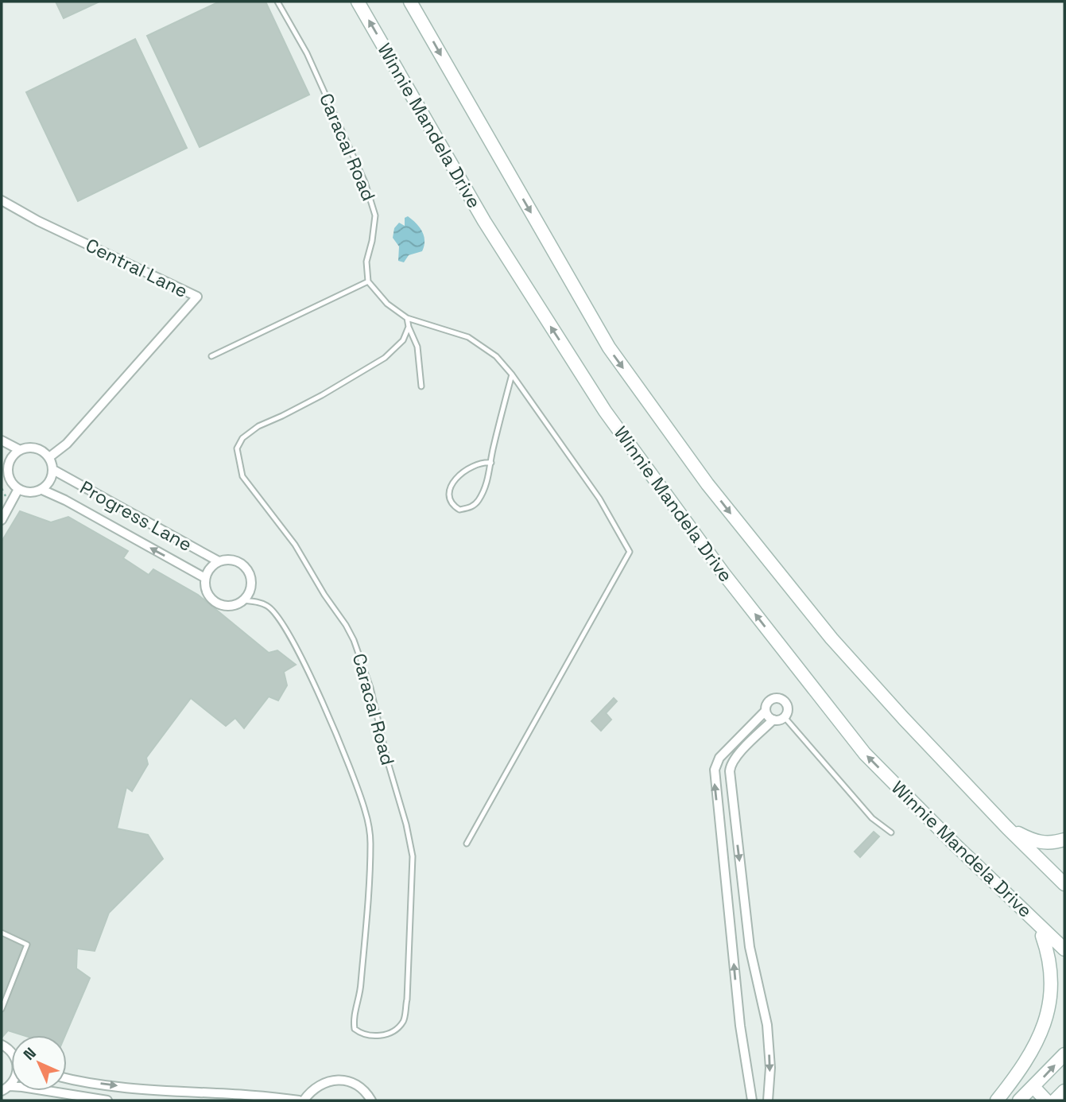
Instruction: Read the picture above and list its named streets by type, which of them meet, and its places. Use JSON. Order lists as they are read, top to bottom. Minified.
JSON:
{"streets":{"main road":["Winnie Mandela Drive"],"street":["Central Lane","Progress Lane"],"lane":["Caracal Road"]},"crossings":[["Caracal Road","Progress Lane"],["Central Lane","Progress Lane"]],"north":"top left"}
